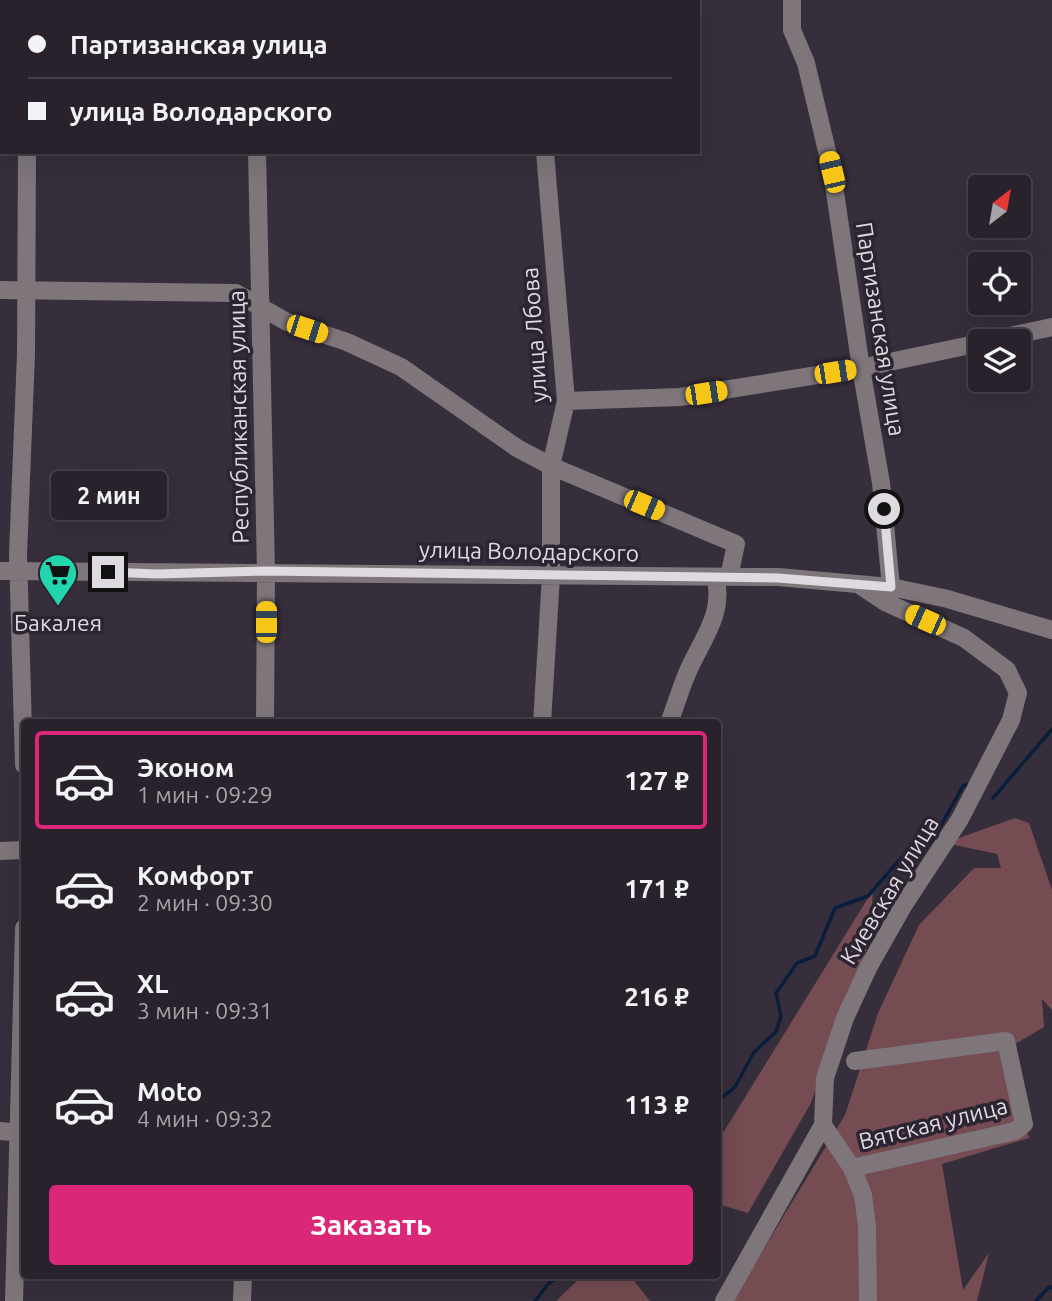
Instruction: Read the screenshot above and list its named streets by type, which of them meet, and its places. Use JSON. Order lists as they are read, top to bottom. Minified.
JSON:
{"streets":{"street":["Партизанская улица","улица Лбова","Республиканская улица","улица Володарского","Киевская улица","Вятская улица"]},"crossings":[["Партизанская улица","улица Володарского"],["улица Лбова","улица Володарского"],["Республиканская улица","улица Володарского"],["улица Володарского","Киевская улица"]],"places":{"supermarket":["Бакалея"]},"north":"top right","page":{"banner":["Партизанская улица","улица Володарского"],"bubble":"2 мин","list":[{"name":"Эконом","note":"1 мин · 09:29","value":"127 ₽"},{"name":"Комфорт","note":"2 мин · 09:30","value":"171 ₽"},{"name":"XL","note":"3 мин · 09:31","value":"216 ₽"},{"name":"Moto","note":"4 мин · 09:32","value":"113 ₽"}],"buttons":"Заказать"}}
